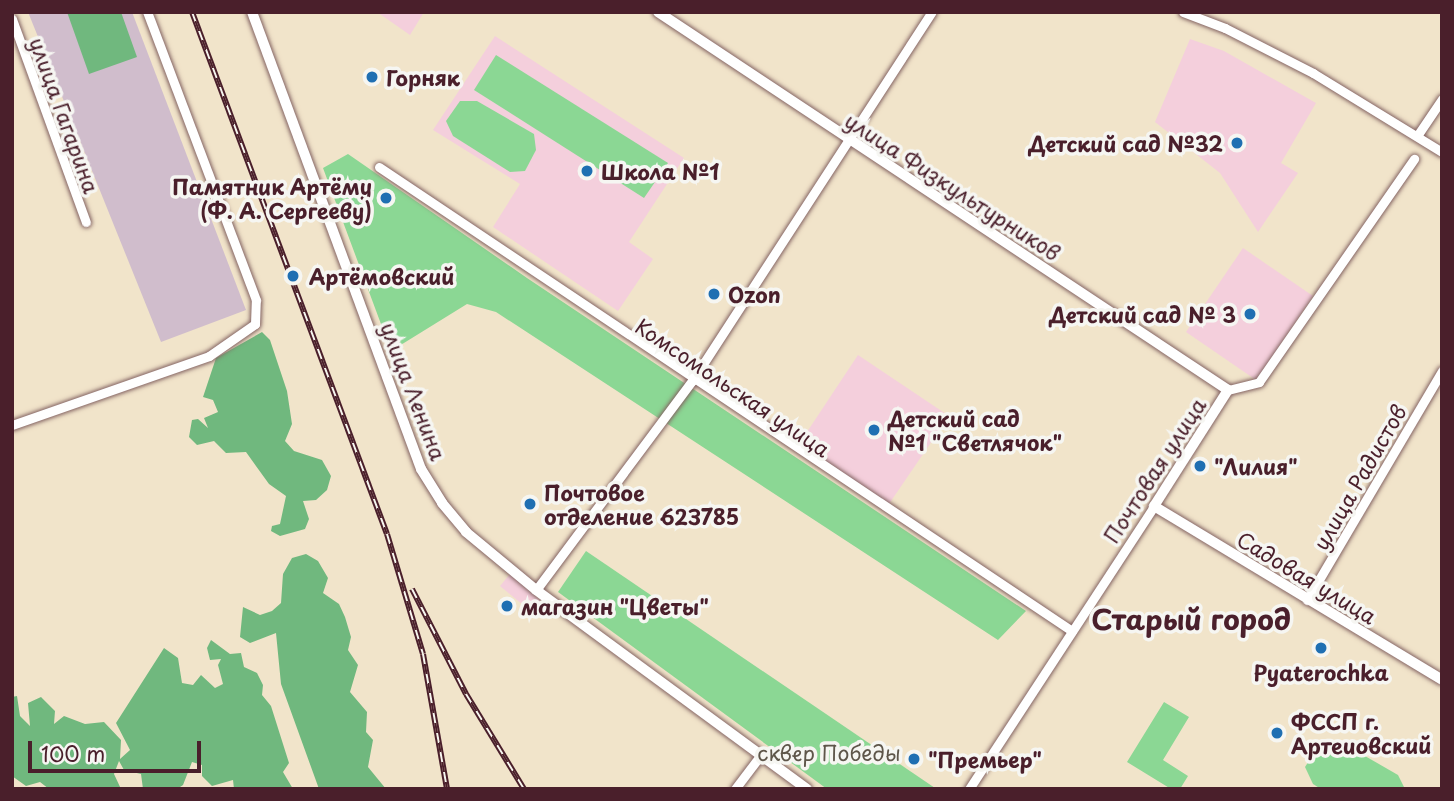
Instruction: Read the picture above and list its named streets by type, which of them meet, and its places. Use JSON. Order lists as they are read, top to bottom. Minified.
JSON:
{"streets":{"street":["улица Гагарина","улица Физкультурников","Комсомольская улица","улица Ленина","Почтовая улица","улица Радистов","Садовая улица"]},"crossings":[["улица Физкультурников","Почтовая улица"],["Комсомольская улица","Почтовая улица"],["Почтовая улица","Садовая улица"],["улица Радистов","Садовая улица"]],"districts":["Старый город"],"parks":["сквер Победы"],"places":["Горняк","Детский сад №32","Школа №1","Памятник Артёму (Ф. А. Сергееву)","Артёмовский","Ozon","Детский сад № 3","Детский сад №1 \"Светлячок\"","\"Лилия\"","Почтовое отделение 623785","магазин \"Цветы\"","Pyaterochka","ФССП г. Артеиовский","\"Премьер\""],"scale_bar":"100 m"}
